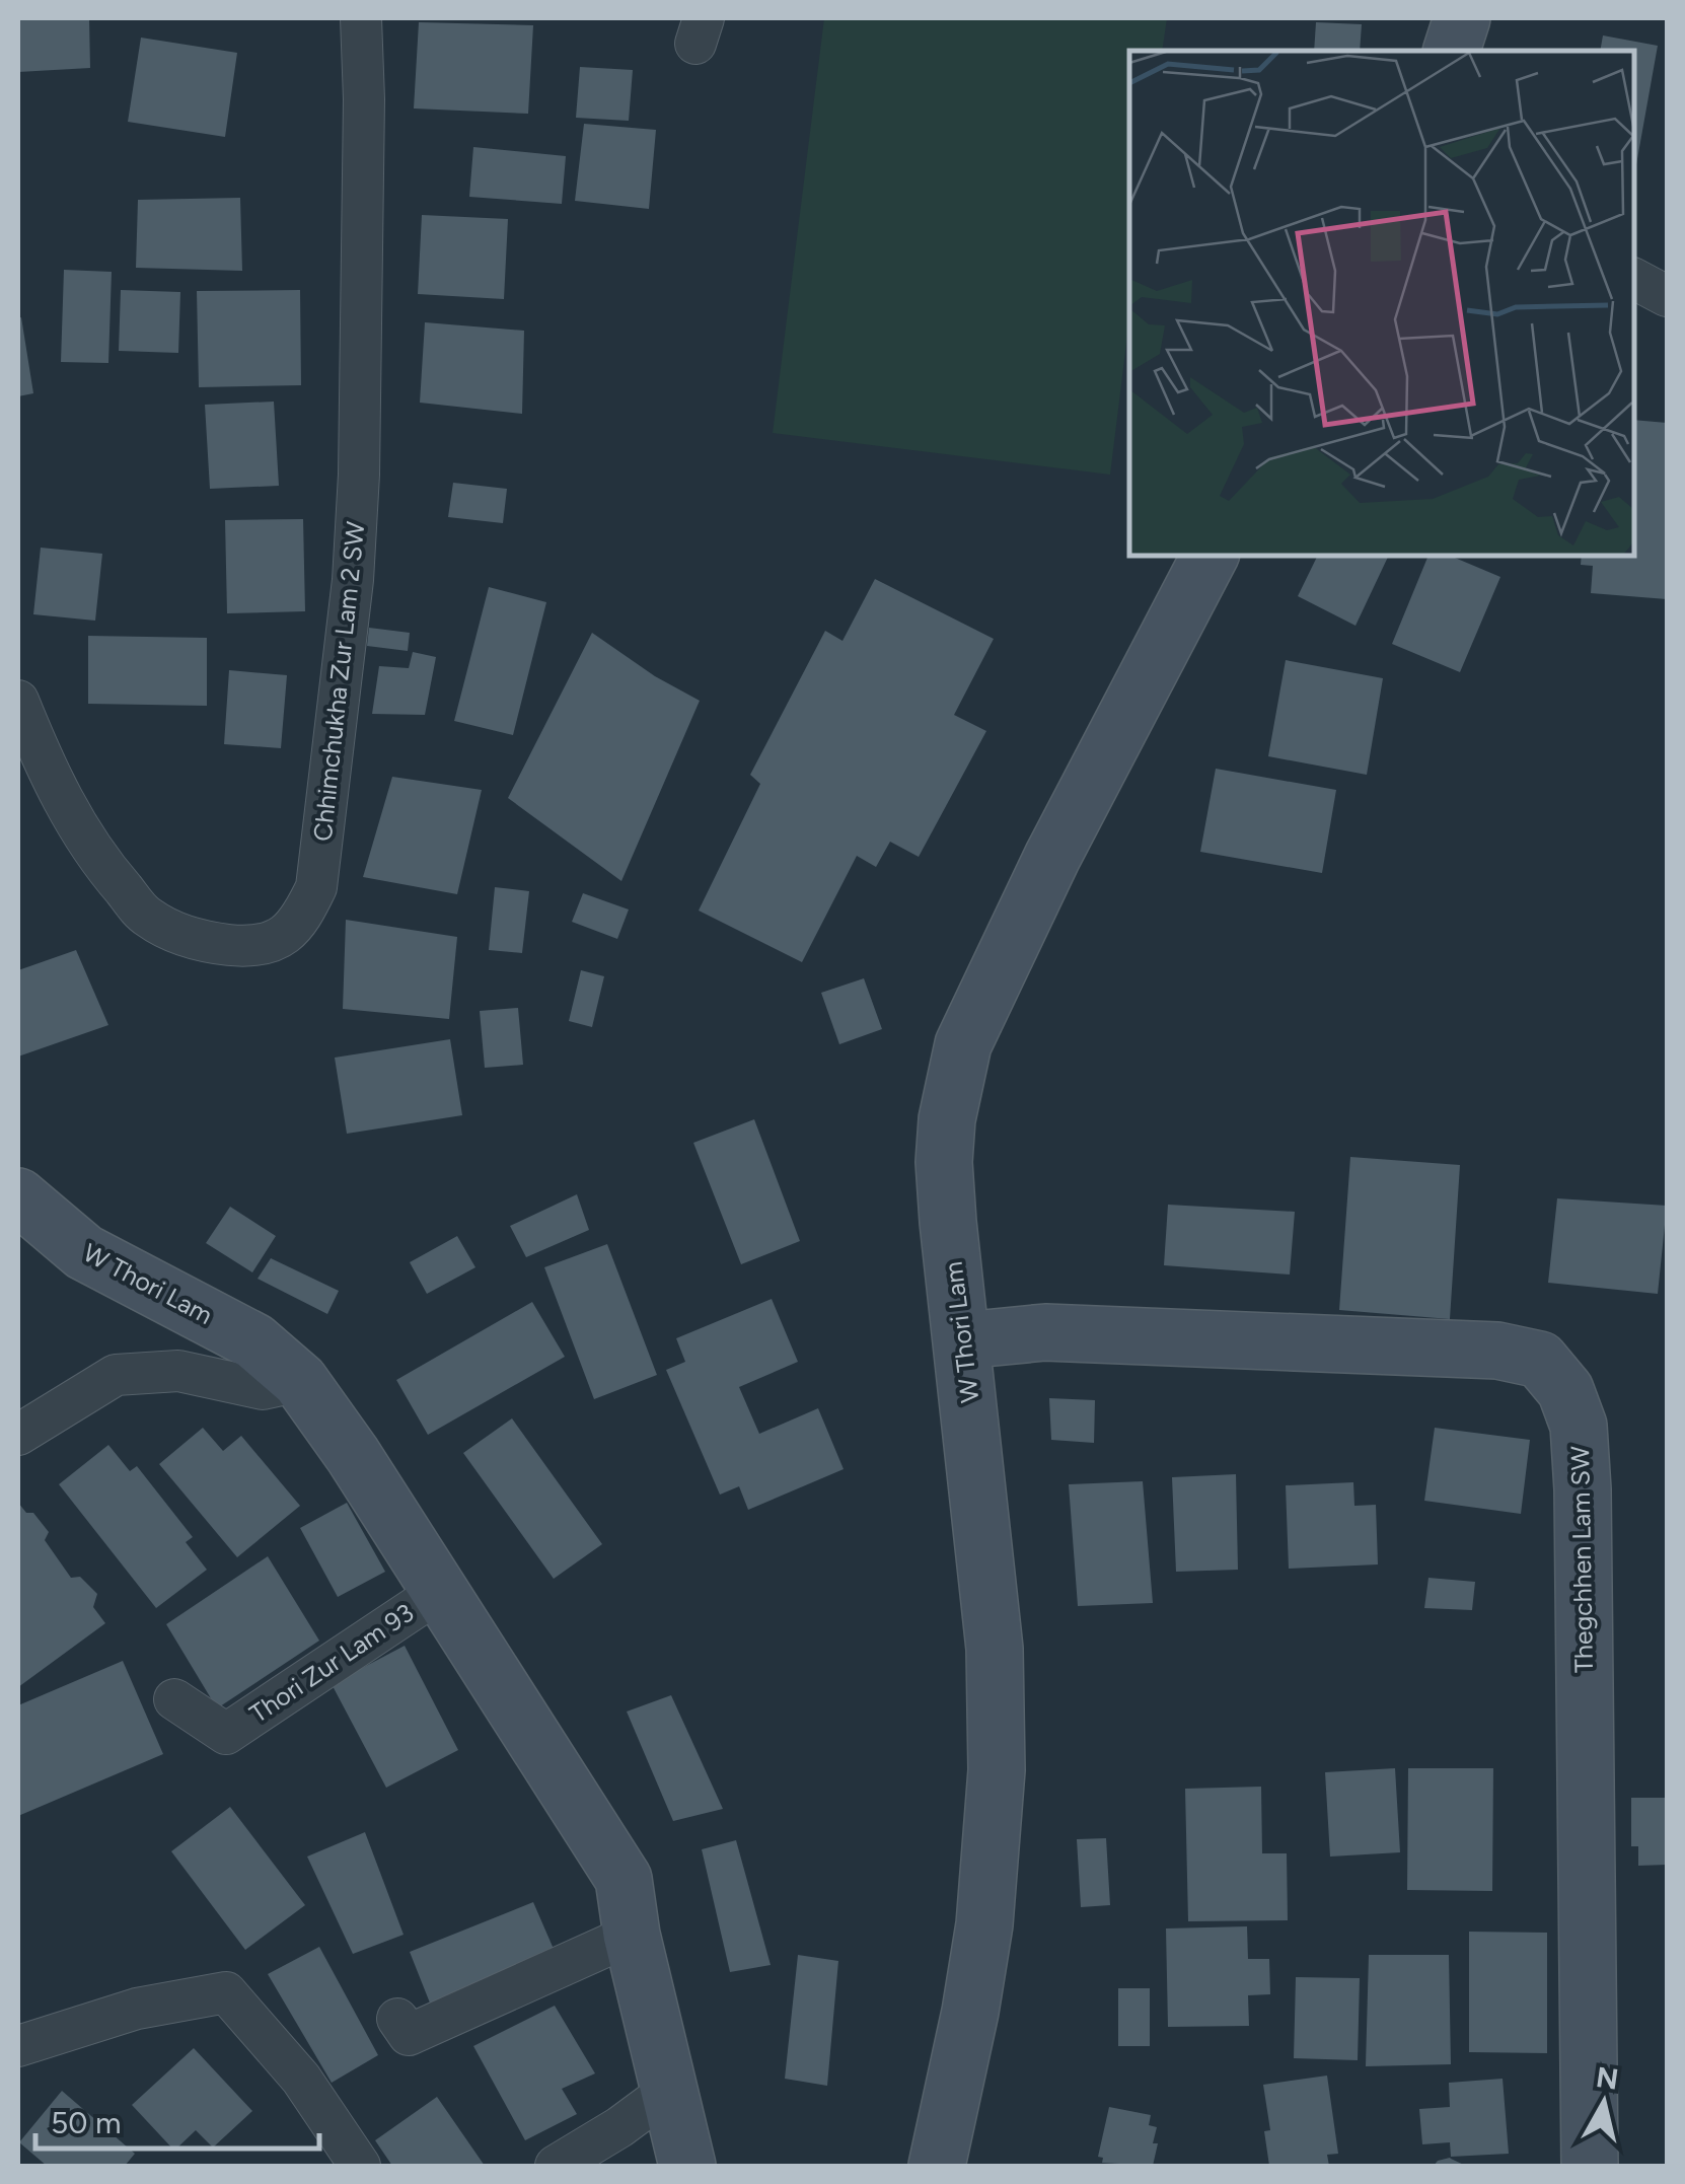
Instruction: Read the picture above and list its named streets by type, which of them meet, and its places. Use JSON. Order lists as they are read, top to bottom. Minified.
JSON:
{"streets":{"main road":["W Thori Lam","Thegchhen Lam SW"],"street":["Chhimchukha Zur Lam 2 SW","Thori Zur Lam 93"]},"crossings":[["W Thori Lam","Thegchhen Lam SW"],["W Thori Lam","Thori Zur Lam 93"]],"scale_bar":"50 m","north":"top"}
